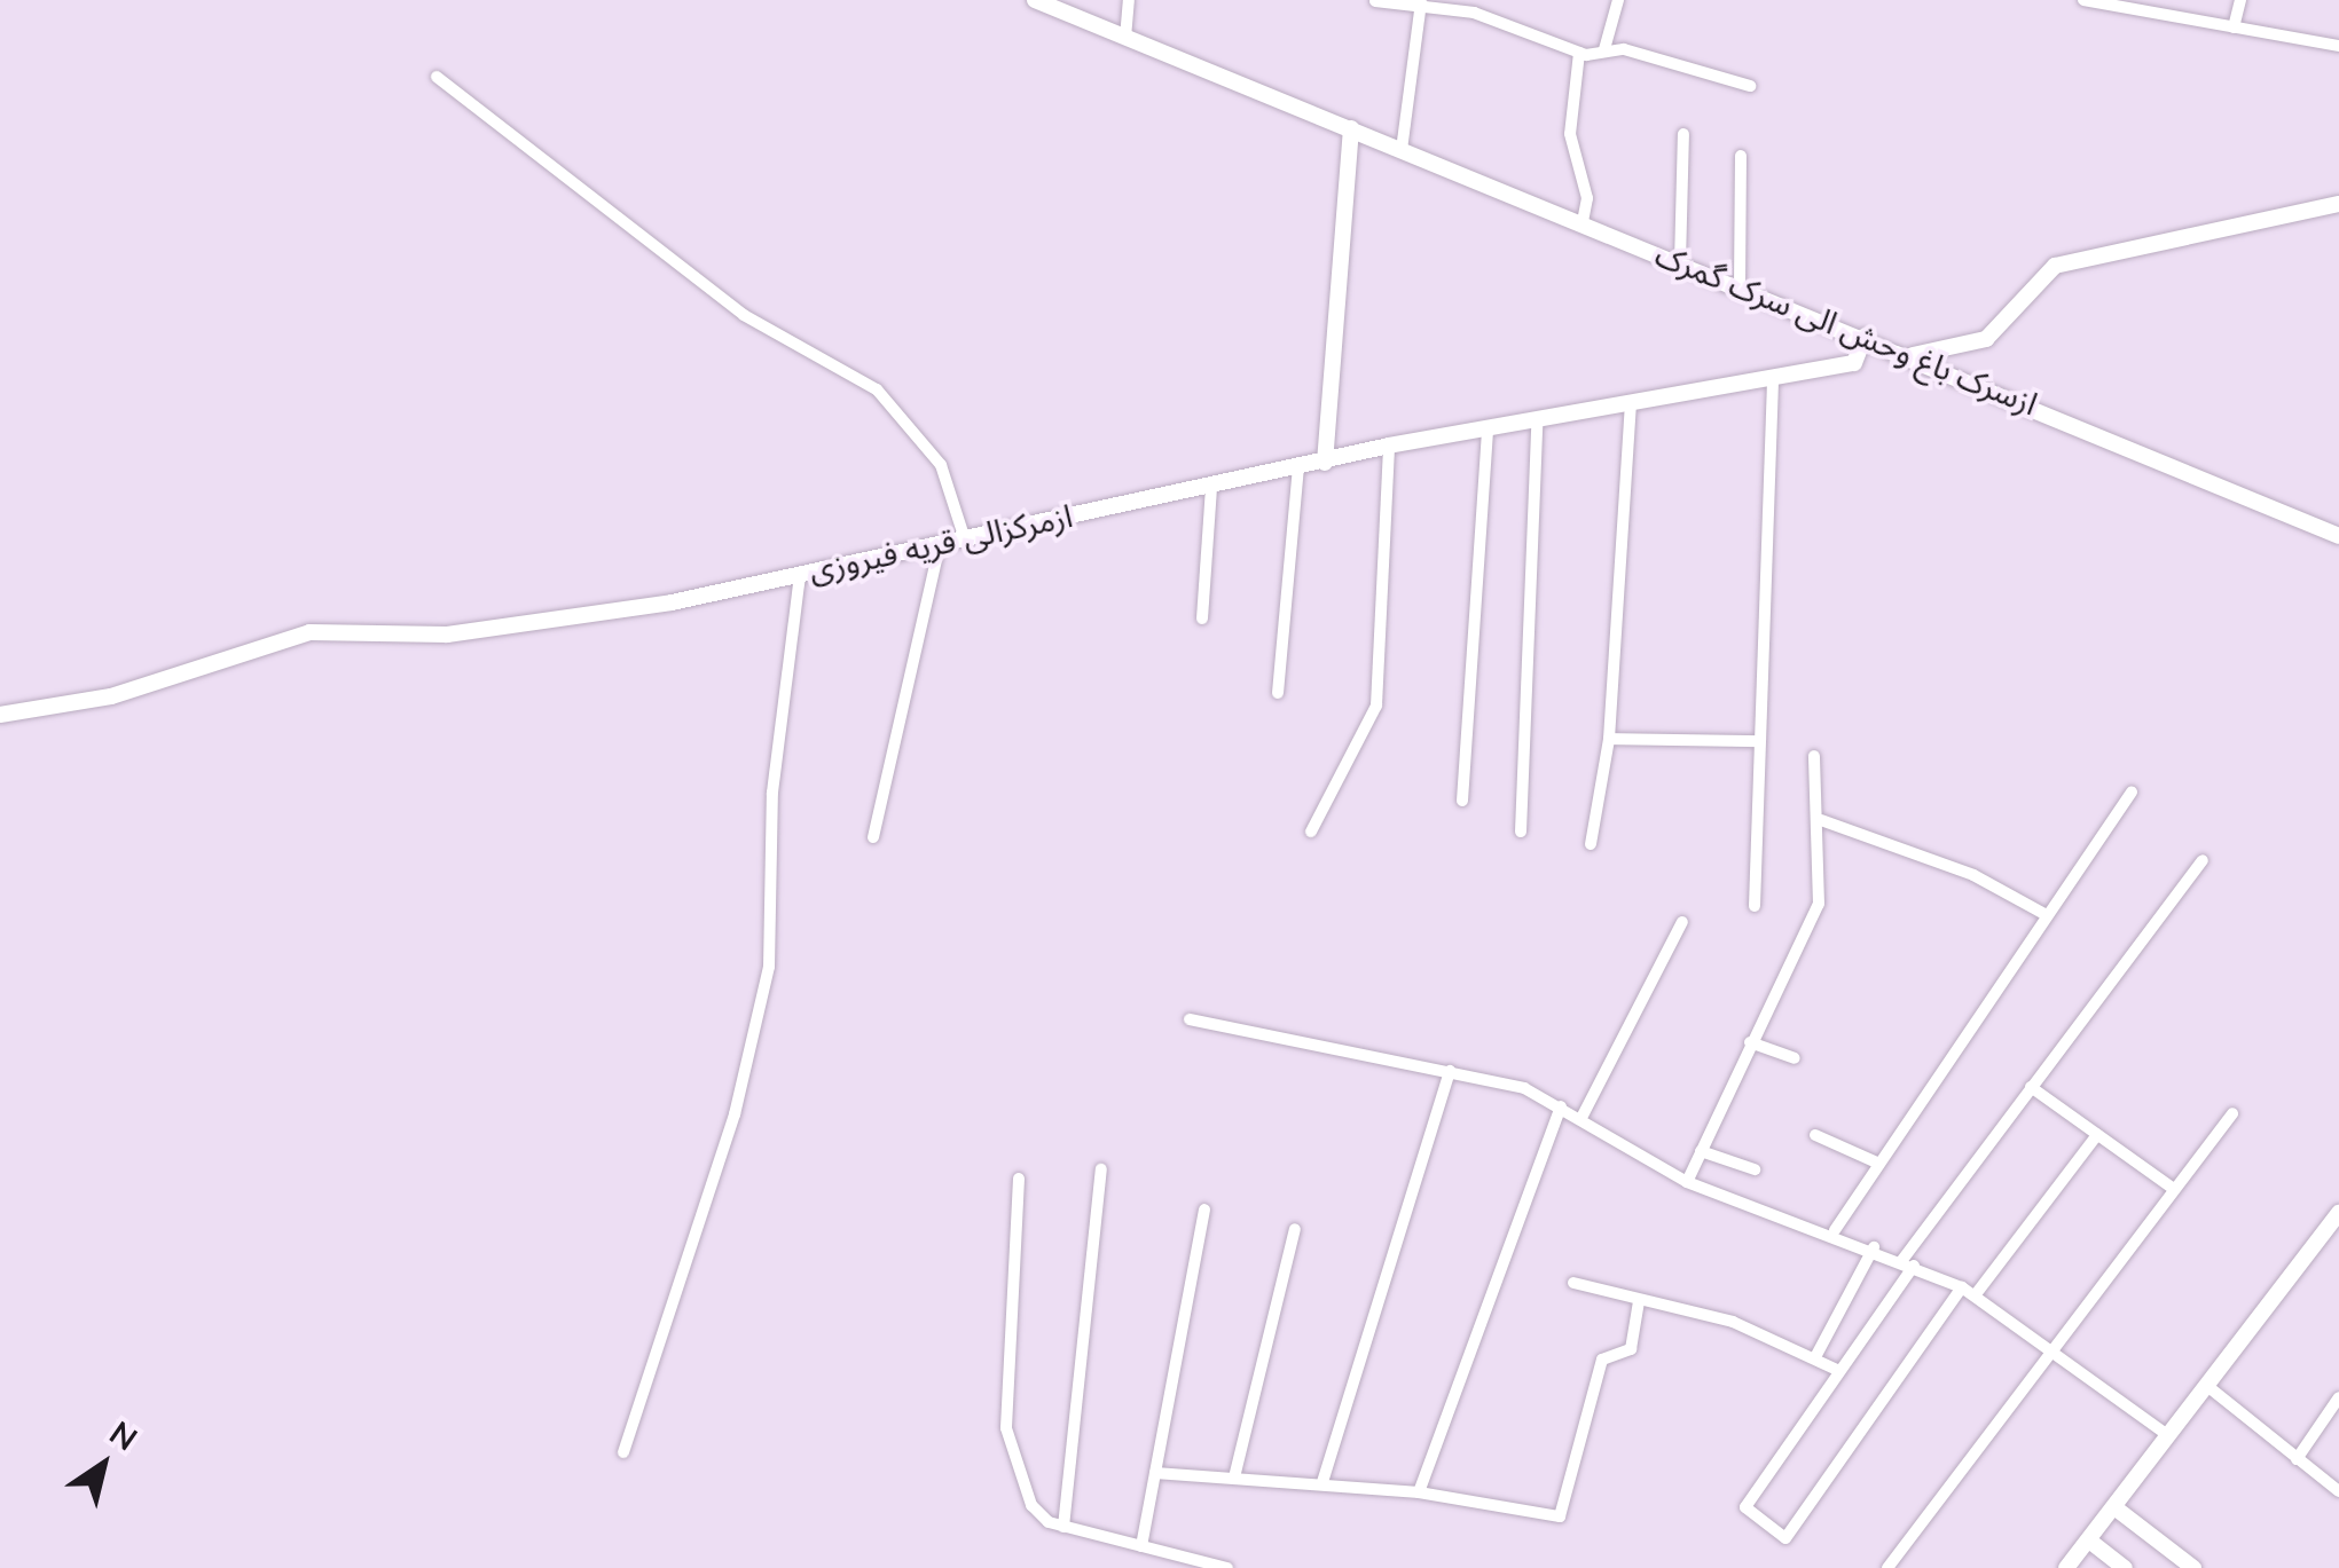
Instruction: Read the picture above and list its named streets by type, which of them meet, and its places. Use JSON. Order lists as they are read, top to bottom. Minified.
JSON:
{"streets":{"main road":["ازسرک باغ وحش الی سرک گمرک","ازمرکزالی قریه فیروزی"]},"crossings":[["ازسرک باغ وحش الی سرک گمرک","ازمرکزالی قریه فیروزی"]],"north":"top right"}
